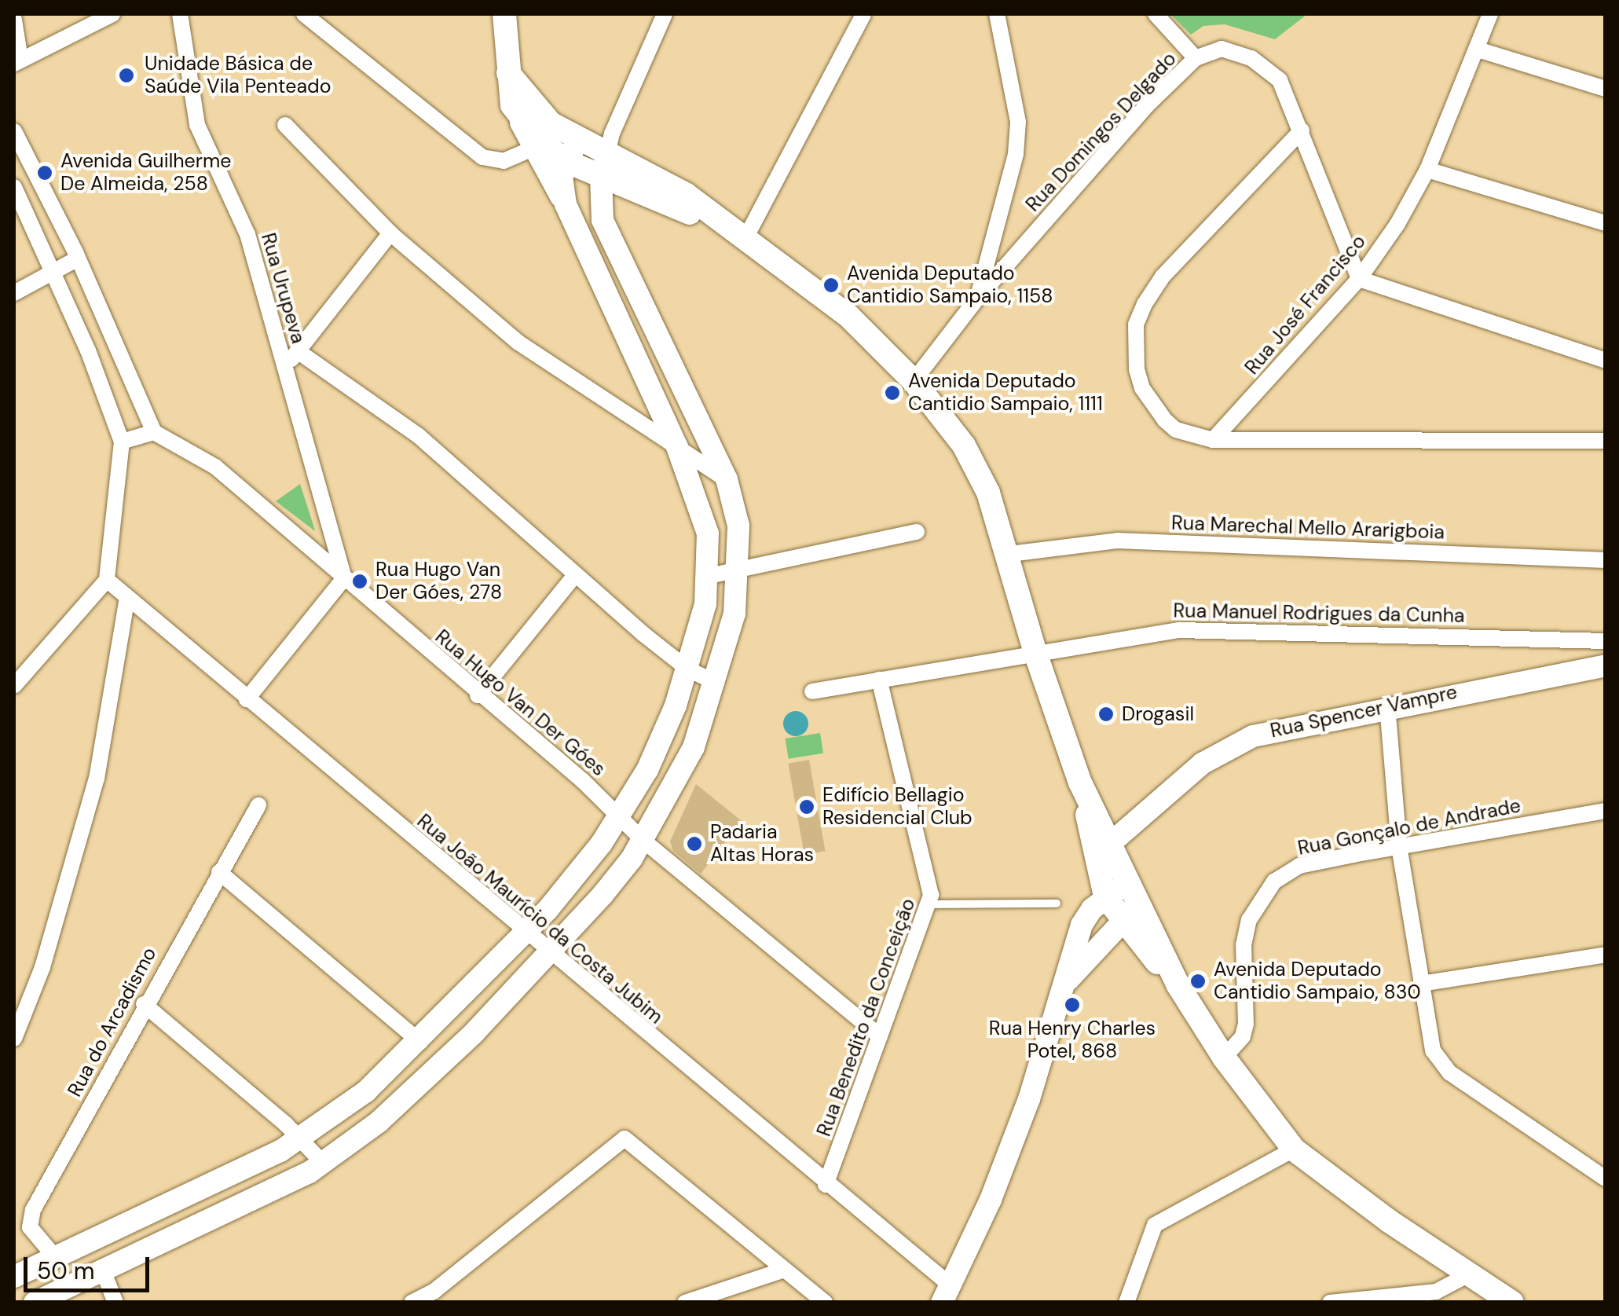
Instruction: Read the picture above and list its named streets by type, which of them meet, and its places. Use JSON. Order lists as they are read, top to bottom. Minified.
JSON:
{"streets":{"main road":["Rua Spencer Vampre"],"street":["Rua Domingos Delgado","Rua Urupeva","Rua José Francisco","Rua Marechal Mello Ararigboia","Rua Manuel Rodrigues da Cunha","Rua Hugo Van Der Góes","Rua Gonçalo de Andrade","Rua João Maurício da Costa Jubim","Rua Benedito da Conceição","Rua do Arcadismo"]},"crossings":[["Rua Domingos Delgado","Rua José Francisco"],["Rua Urupeva","Rua Hugo Van Der Góes"],["Rua Manuel Rodrigues da Cunha","Rua Benedito da Conceição"],["Rua Hugo Van Der Góes","Rua Benedito da Conceição"],["Rua João Maurício da Costa Jubim","Rua Benedito da Conceição"]],"places":["Unidade Básica de Saúde Vila Penteado","Avenida Guilherme De Almeida, 258","Avenida Deputado Cantidio Sampaio, 1158","Avenida Deputado Cantidio Sampaio, 1111","Rua Hugo Van Der Góes, 278","Drogasil","Edifício Bellagio Residencial Club","Padaria Altas Horas","Avenida Deputado Cantidio Sampaio, 830","Rua Henry Charles Potel, 868"],"scale_bar":"50 m"}
